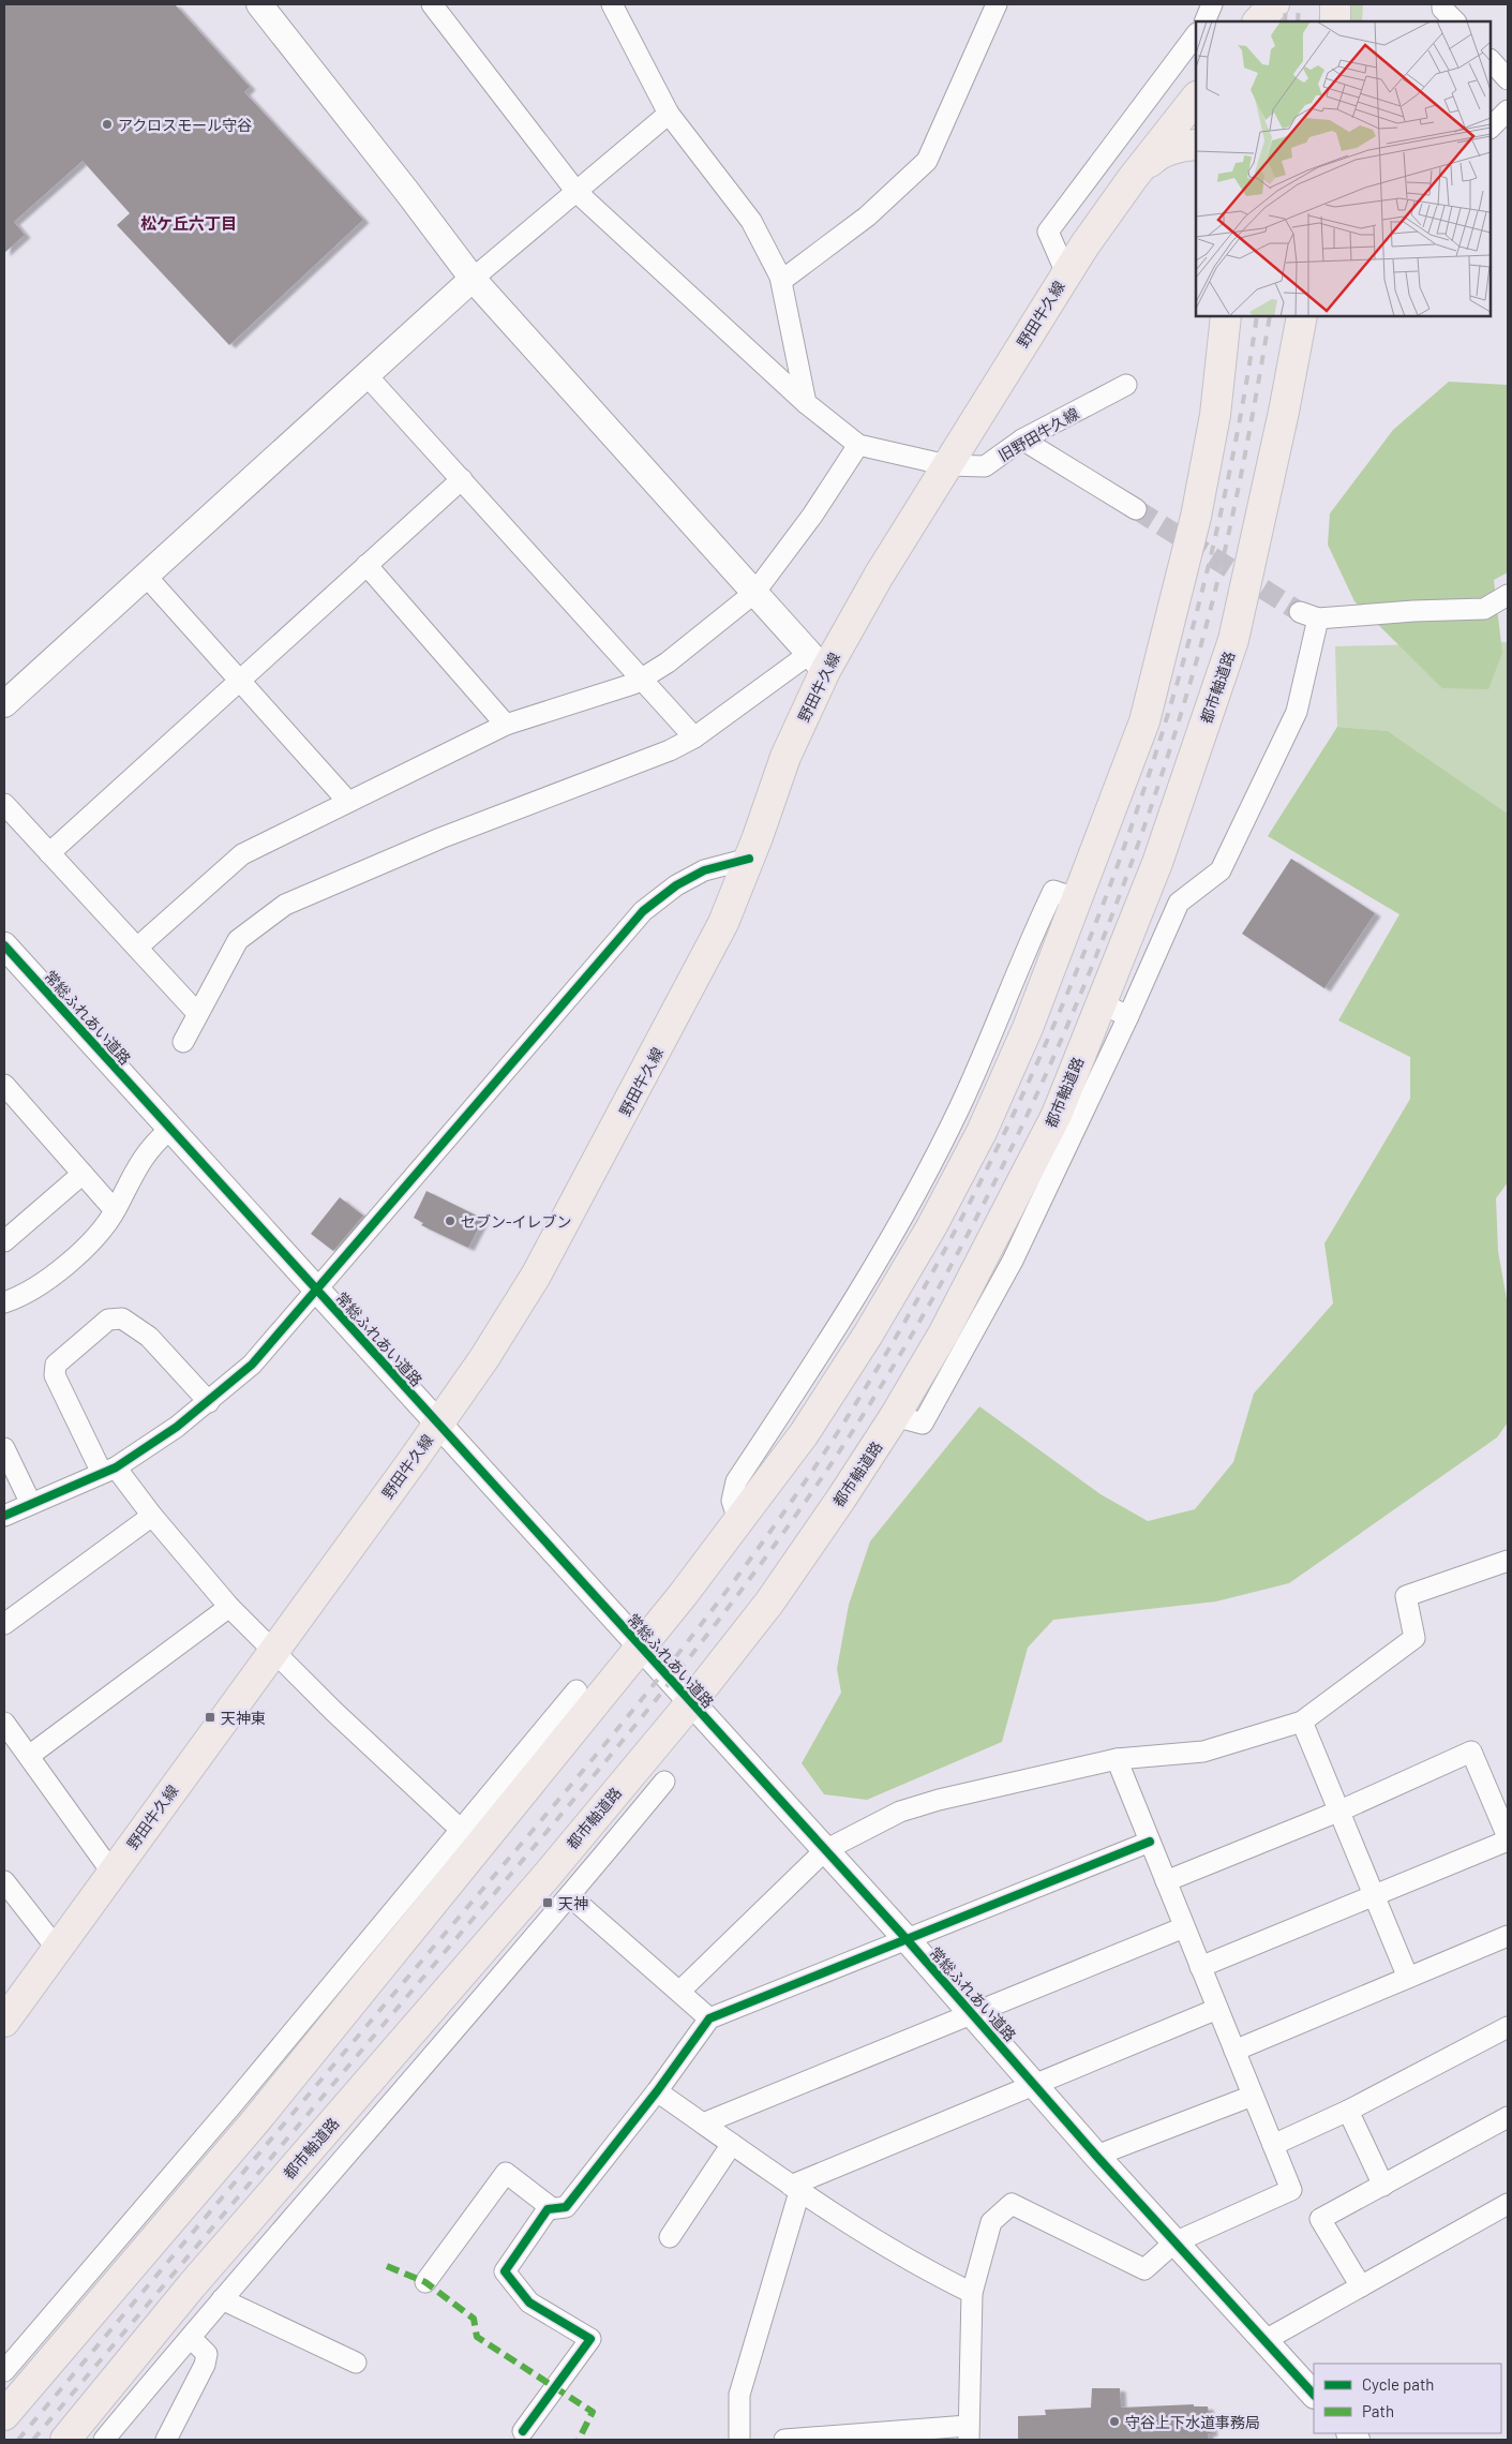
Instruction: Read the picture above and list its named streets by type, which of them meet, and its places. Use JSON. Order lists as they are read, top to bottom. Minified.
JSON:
{"streets":{"main road":["野田牛久線","都市軸道路"],"street":["旧野田牛久線","常総ふれあい道路"]},"crossings":[["野田牛久線","旧野田牛久線"],["野田牛久線","常総ふれあい道路"],["都市軸道路","常総ふれあい道路"]],"districts":["松ケ丘六丁目"],"places":{"other":["アクロスモール守谷","セブン-イレブン","守谷上下水道事務局"],"transit":["天神東","天神"]},"legend":["Cycle path","Path"]}
